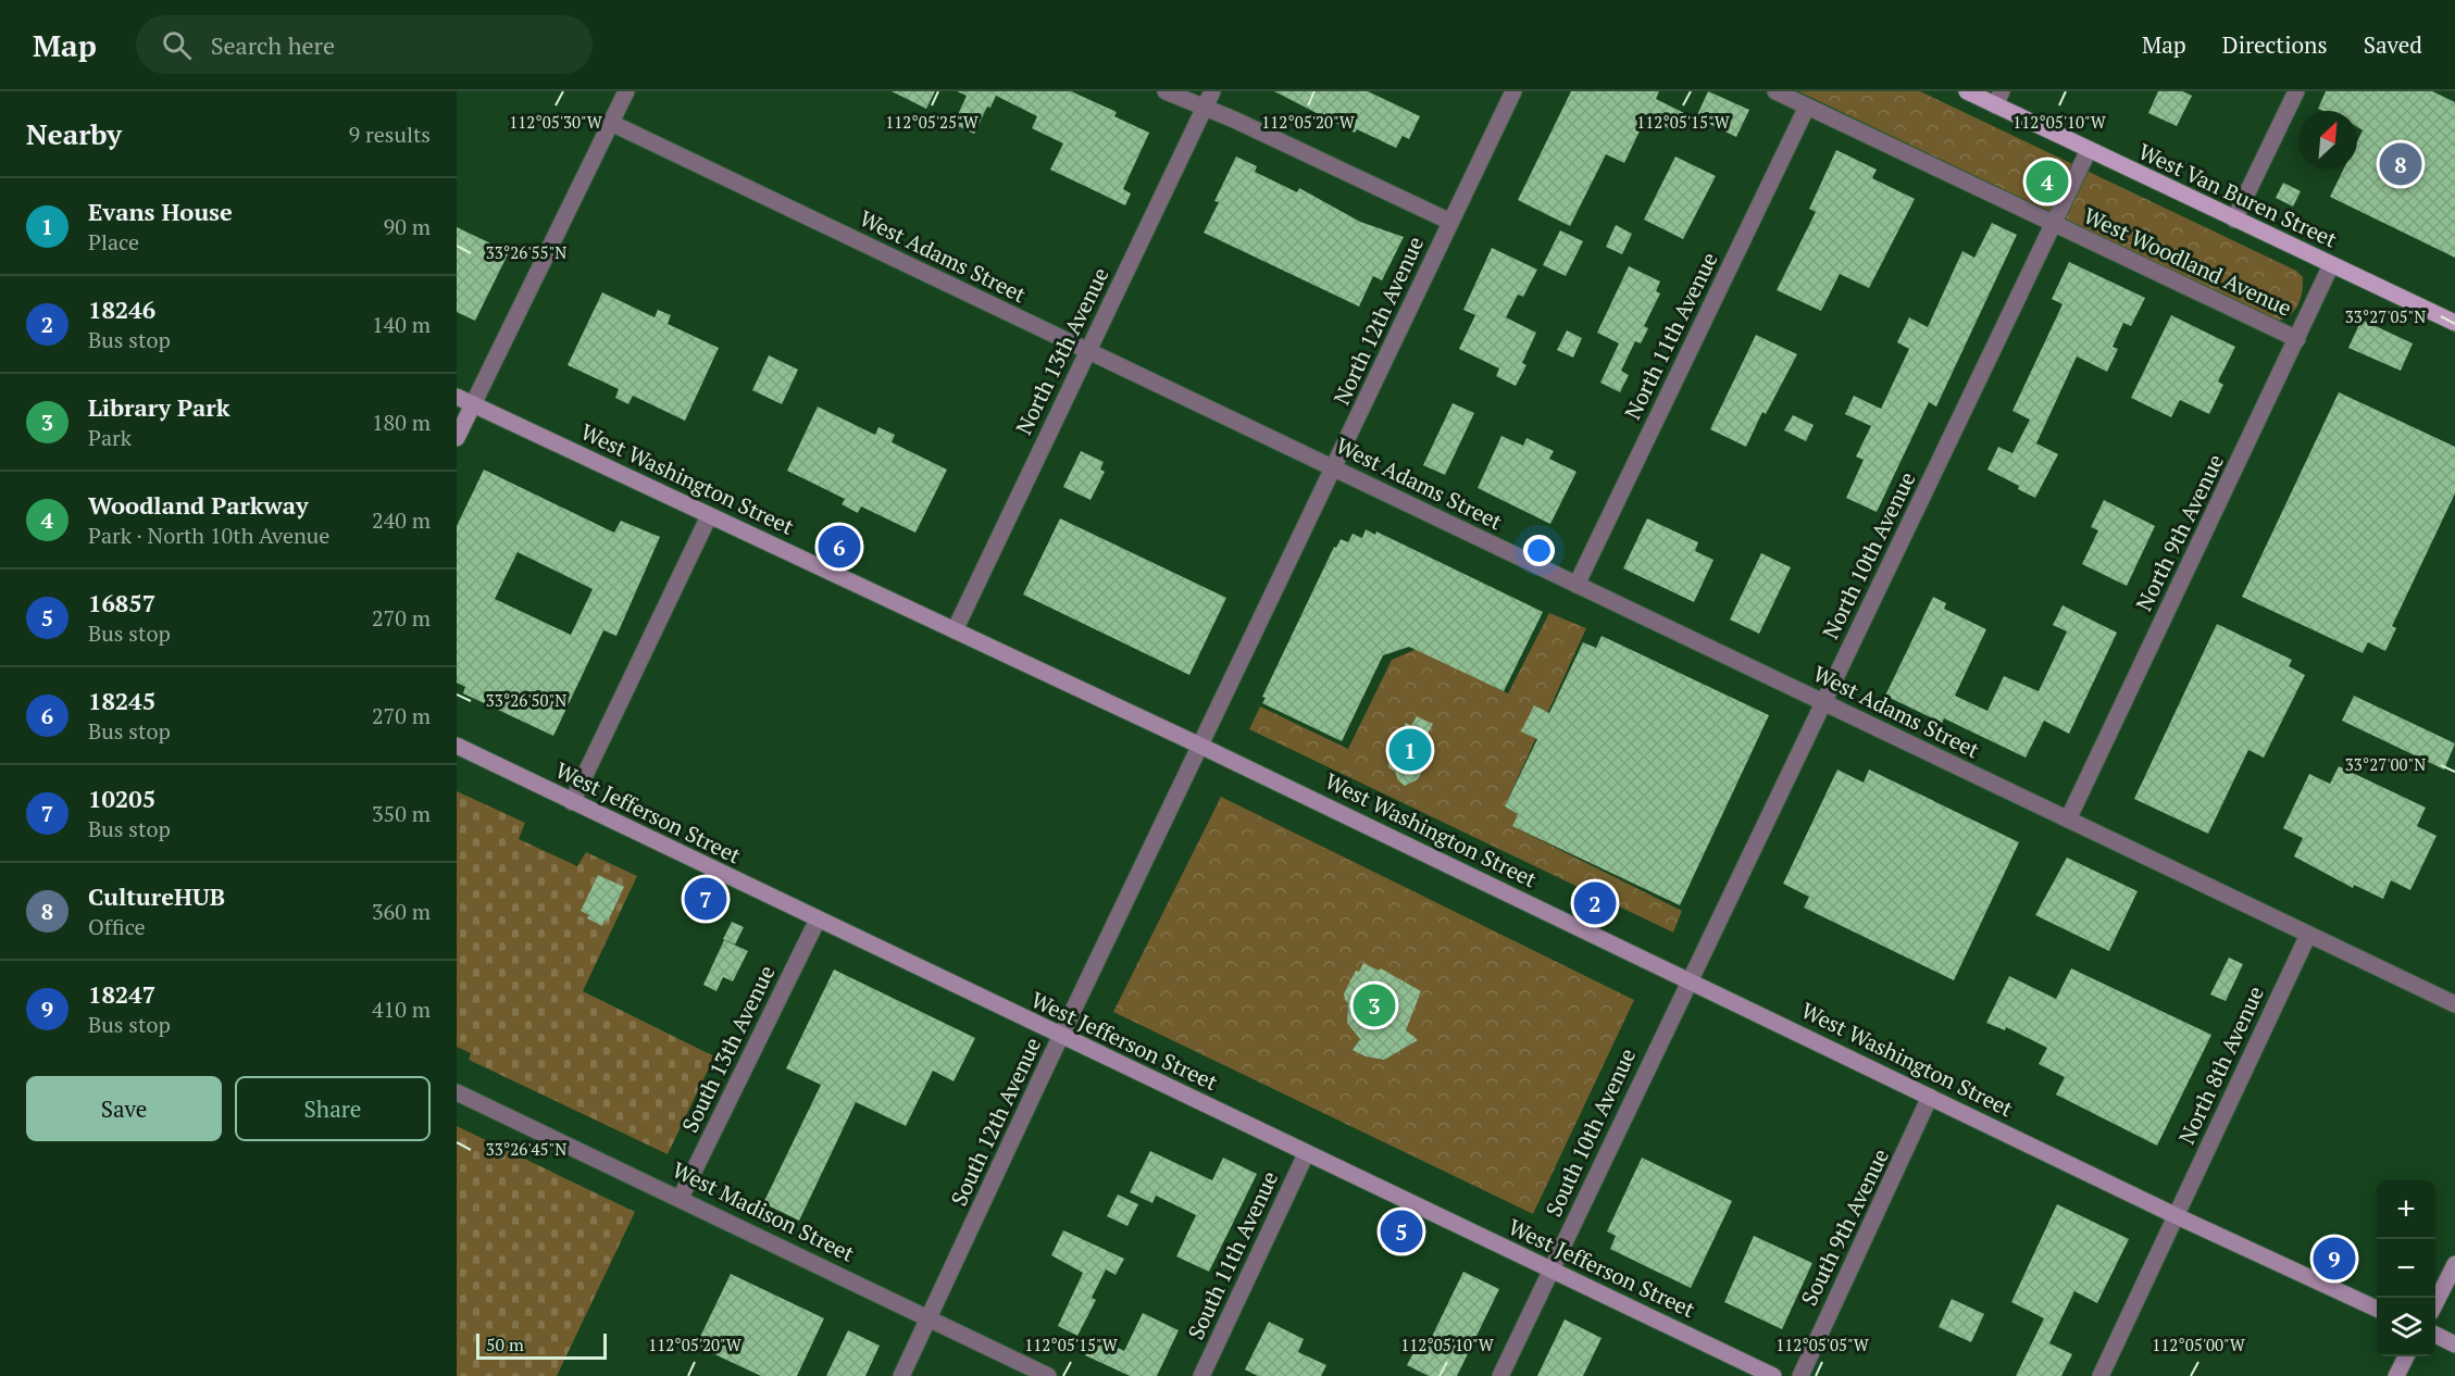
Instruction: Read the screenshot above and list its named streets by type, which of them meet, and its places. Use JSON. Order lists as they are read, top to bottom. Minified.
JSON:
{"streets":{"main road":["West Van Buren Street","West Washington Street","West Jefferson Street"],"street":["West Adams Street","West Woodland Avenue","North 12th Avenue","North 11th Avenue","North 13th Avenue","North 9th Avenue","North 10th Avenue","South 13th Avenue","North 8th Avenue","South 12th Avenue","South 10th Avenue","West Madison Street","South 9th Avenue","South 11th Avenue"]},"crossings":[["West Van Buren Street","North 9th Avenue"],["West Van Buren Street","North 10th Avenue"],["West Adams Street","North 12th Avenue"],["West Adams Street","North 11th Avenue"],["West Adams Street","North 13th Avenue"],["West Adams Street","North 9th Avenue"],["West Adams Street","North 10th Avenue"],["West Adams Street","North 8th Avenue"],["West Woodland Avenue","North 11th Avenue"],["West Woodland Avenue","North 9th Avenue"],["West Woodland Avenue","North 10th Avenue"],["North 12th Avenue","West Washington Street"],["North 12th Avenue","South 12th Avenue"],["North 13th Avenue","West Washington Street"],["West Washington Street","North 10th Avenue"],["West Washington Street","North 8th Avenue"],["West Washington Street","South 12th Avenue"],["West Washington Street","South 10th Avenue"],["West Washington Street","South 9th Avenue"],["North 10th Avenue","South 10th Avenue"],["West Jefferson Street","South 13th Avenue"],["West Jefferson Street","South 12th Avenue"],["West Jefferson Street","South 10th Avenue"],["West Jefferson Street","South 11th Avenue"],["South 13th Avenue","West Madison Street"],["South 12th Avenue","West Madison Street"]],"scale_bar":"50 m","north":"top right","page":{"header":"Map","search":"Search here","nav":["Map","Directions","Saved"],"heading":["Nearby","9 results"],"pins":["8","4","6","1","7","2","3","5","9"],"list":[{"mark":"1","name":"Evans House","note":"Place","value":"90 m"},{"mark":"2","name":"18246","note":"Bus stop","value":"140 m"},{"mark":"3","name":"Library Park","note":"Park","value":"180 m"},{"mark":"4","name":"Woodland Parkway","note":"Park · North 10th Avenue","value":"240 m"},{"mark":"5","name":"16857","note":"Bus stop","value":"270 m"},{"mark":"6","name":"18245","note":"Bus stop","value":"270 m"},{"mark":"7","name":"10205","note":"Bus stop","value":"350 m"},{"mark":"8","name":"CultureHUB","note":"Office","value":"360 m"},{"mark":"9","name":"18247","note":"Bus stop","value":"410 m"}],"buttons":["Save","Share"],"map_buttons":["+","−"],"scale":"50 m"},"coordinates":["112°05'30\"W","112°05'20\"W","112°05'15\"W","112°05'10\"W","112°05'25\"W","33°26'55\"N","33°27'05\"N","33°26'50\"N","33°27'00\"N","33°26'45\"N","112°05'05\"W","112°05'00\"W"]}
